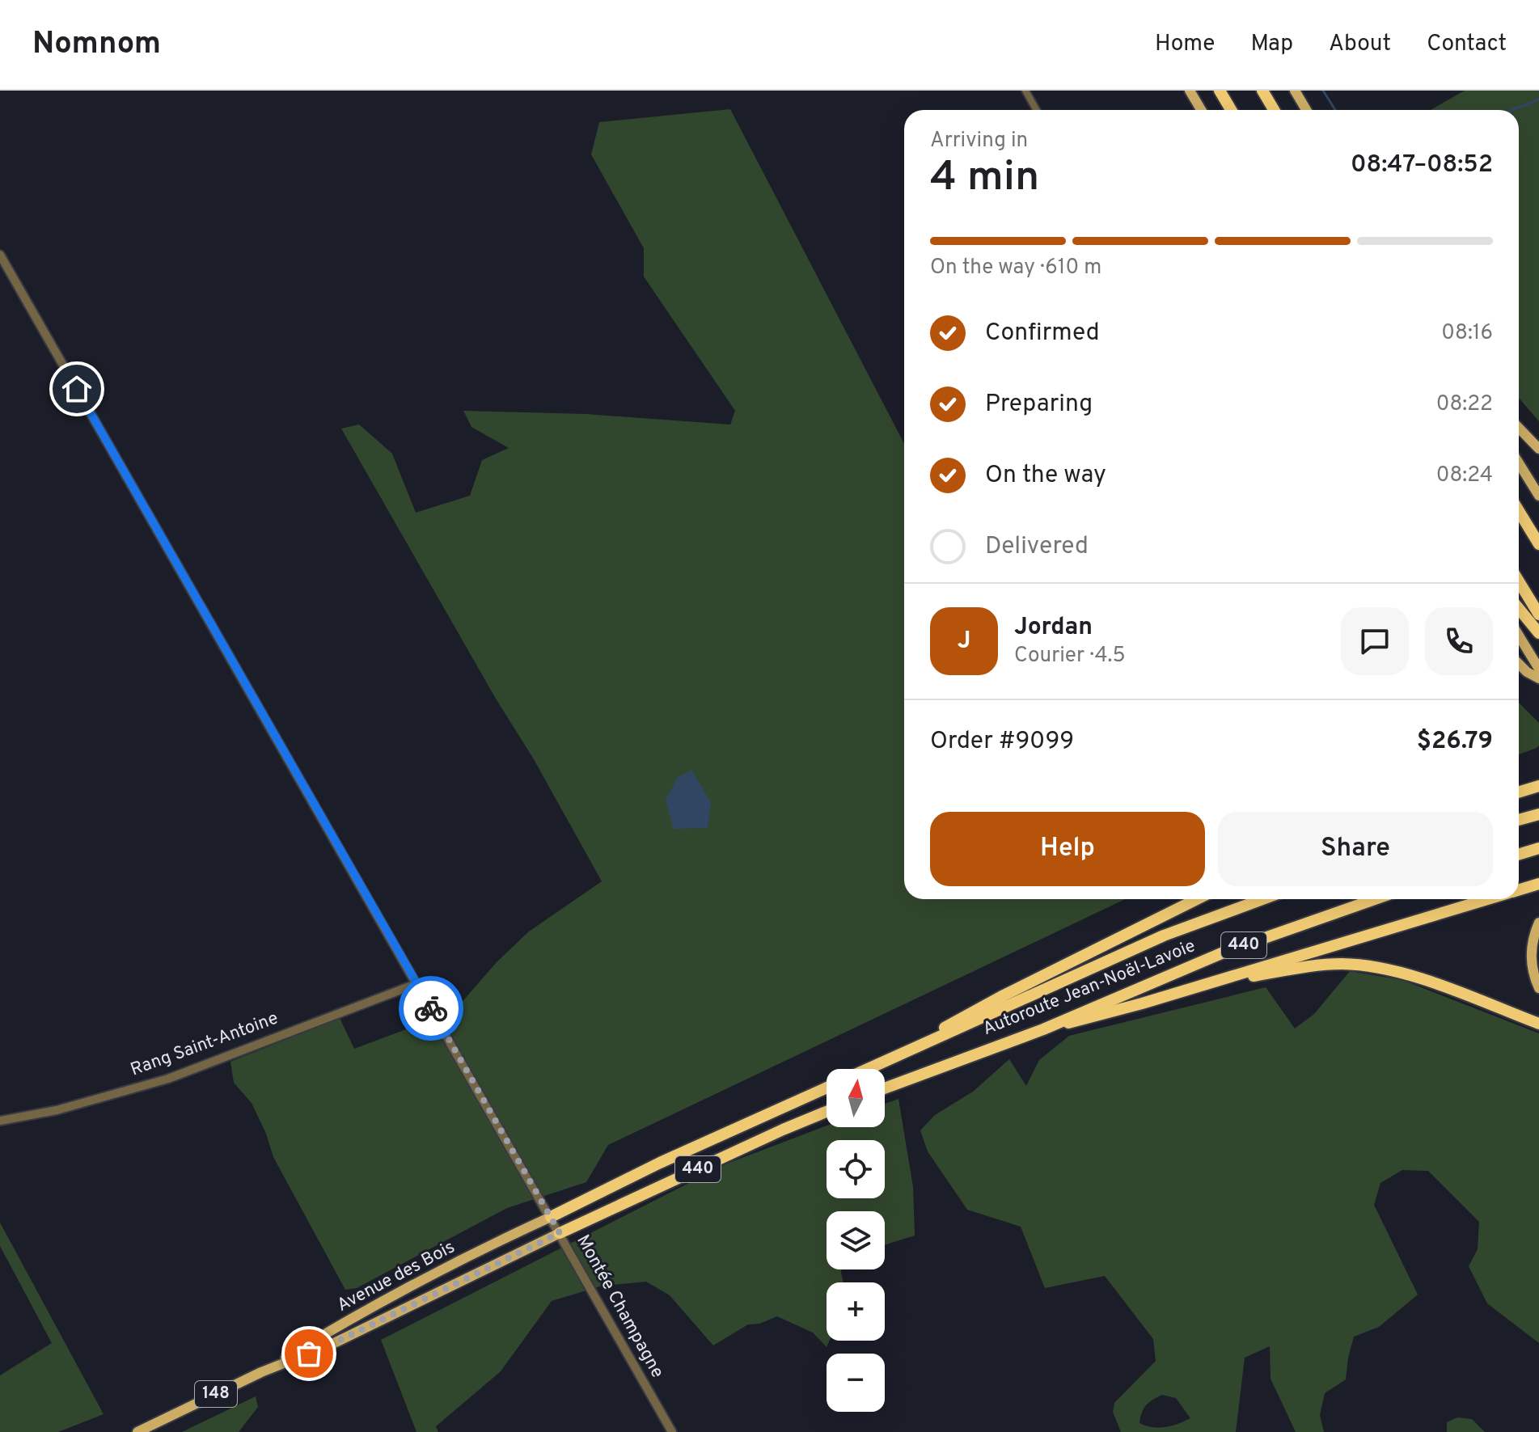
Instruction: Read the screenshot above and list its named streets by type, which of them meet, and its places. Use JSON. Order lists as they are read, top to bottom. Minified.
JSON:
{"streets":{"highway":["440","Autoroute Jean-Noël-Lavoie"],"main road":["Avenue des Bois","148"],"street":["Rang Saint-Antoine","Montée Champagne"]},"crossings":[["440","Avenue des Bois"],["440","Montée Champagne"],["Rang Saint-Antoine","Montée Champagne"],["Avenue des Bois","Montée Champagne"]],"north":"top","page":{"header":"Nomnom","nav":["Home","Map","About","Contact"],"heading":["4 min","Arriving in","08:47–08:52"],"panel":["Jordan","Courier · 4.5","Order #9099","$26.79"],"bar":"On the way · 610 m","list":[["Confirmed","08:16"],["Preparing","08:22"],["On the way","08:24"],"Delivered"],"round":"J","buttons":["Help","Share"],"map_buttons":["+","−"]}}
